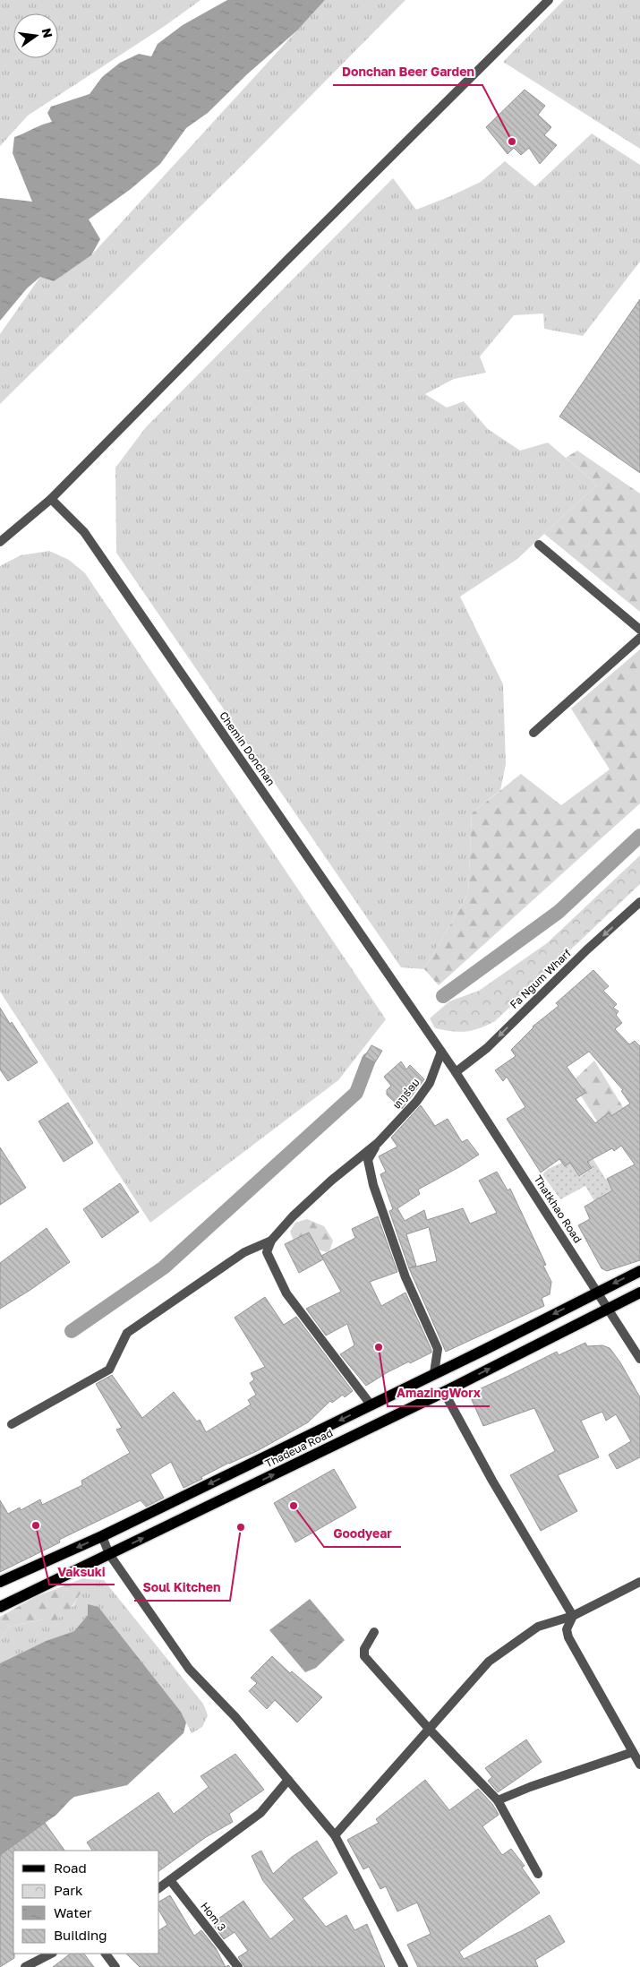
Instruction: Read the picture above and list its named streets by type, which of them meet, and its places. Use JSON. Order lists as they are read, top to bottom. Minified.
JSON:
{"streets":{"main road":["Thadeua Road"],"street":["Chemin Donchan","Fa Ngum Wharf","ທາງຮ່ອມ","Thatkhao Road","Hom 3"]},"crossings":[["Chemin Donchan","Fa Ngum Wharf"],["Chemin Donchan","ທາງຮ່ອມ"],["Chemin Donchan","Thatkhao Road"],["Fa Ngum Wharf","Thatkhao Road"],["Thatkhao Road","Thadeua Road"]],"one_way":["Fa Ngum Wharf"],"places":["Donchan Beer Garden","AmazingWorx","Goodyear","Vaksuki","Soul Kitchen"],"legend":["Road","Park","Water","Building"],"north":"right"}
